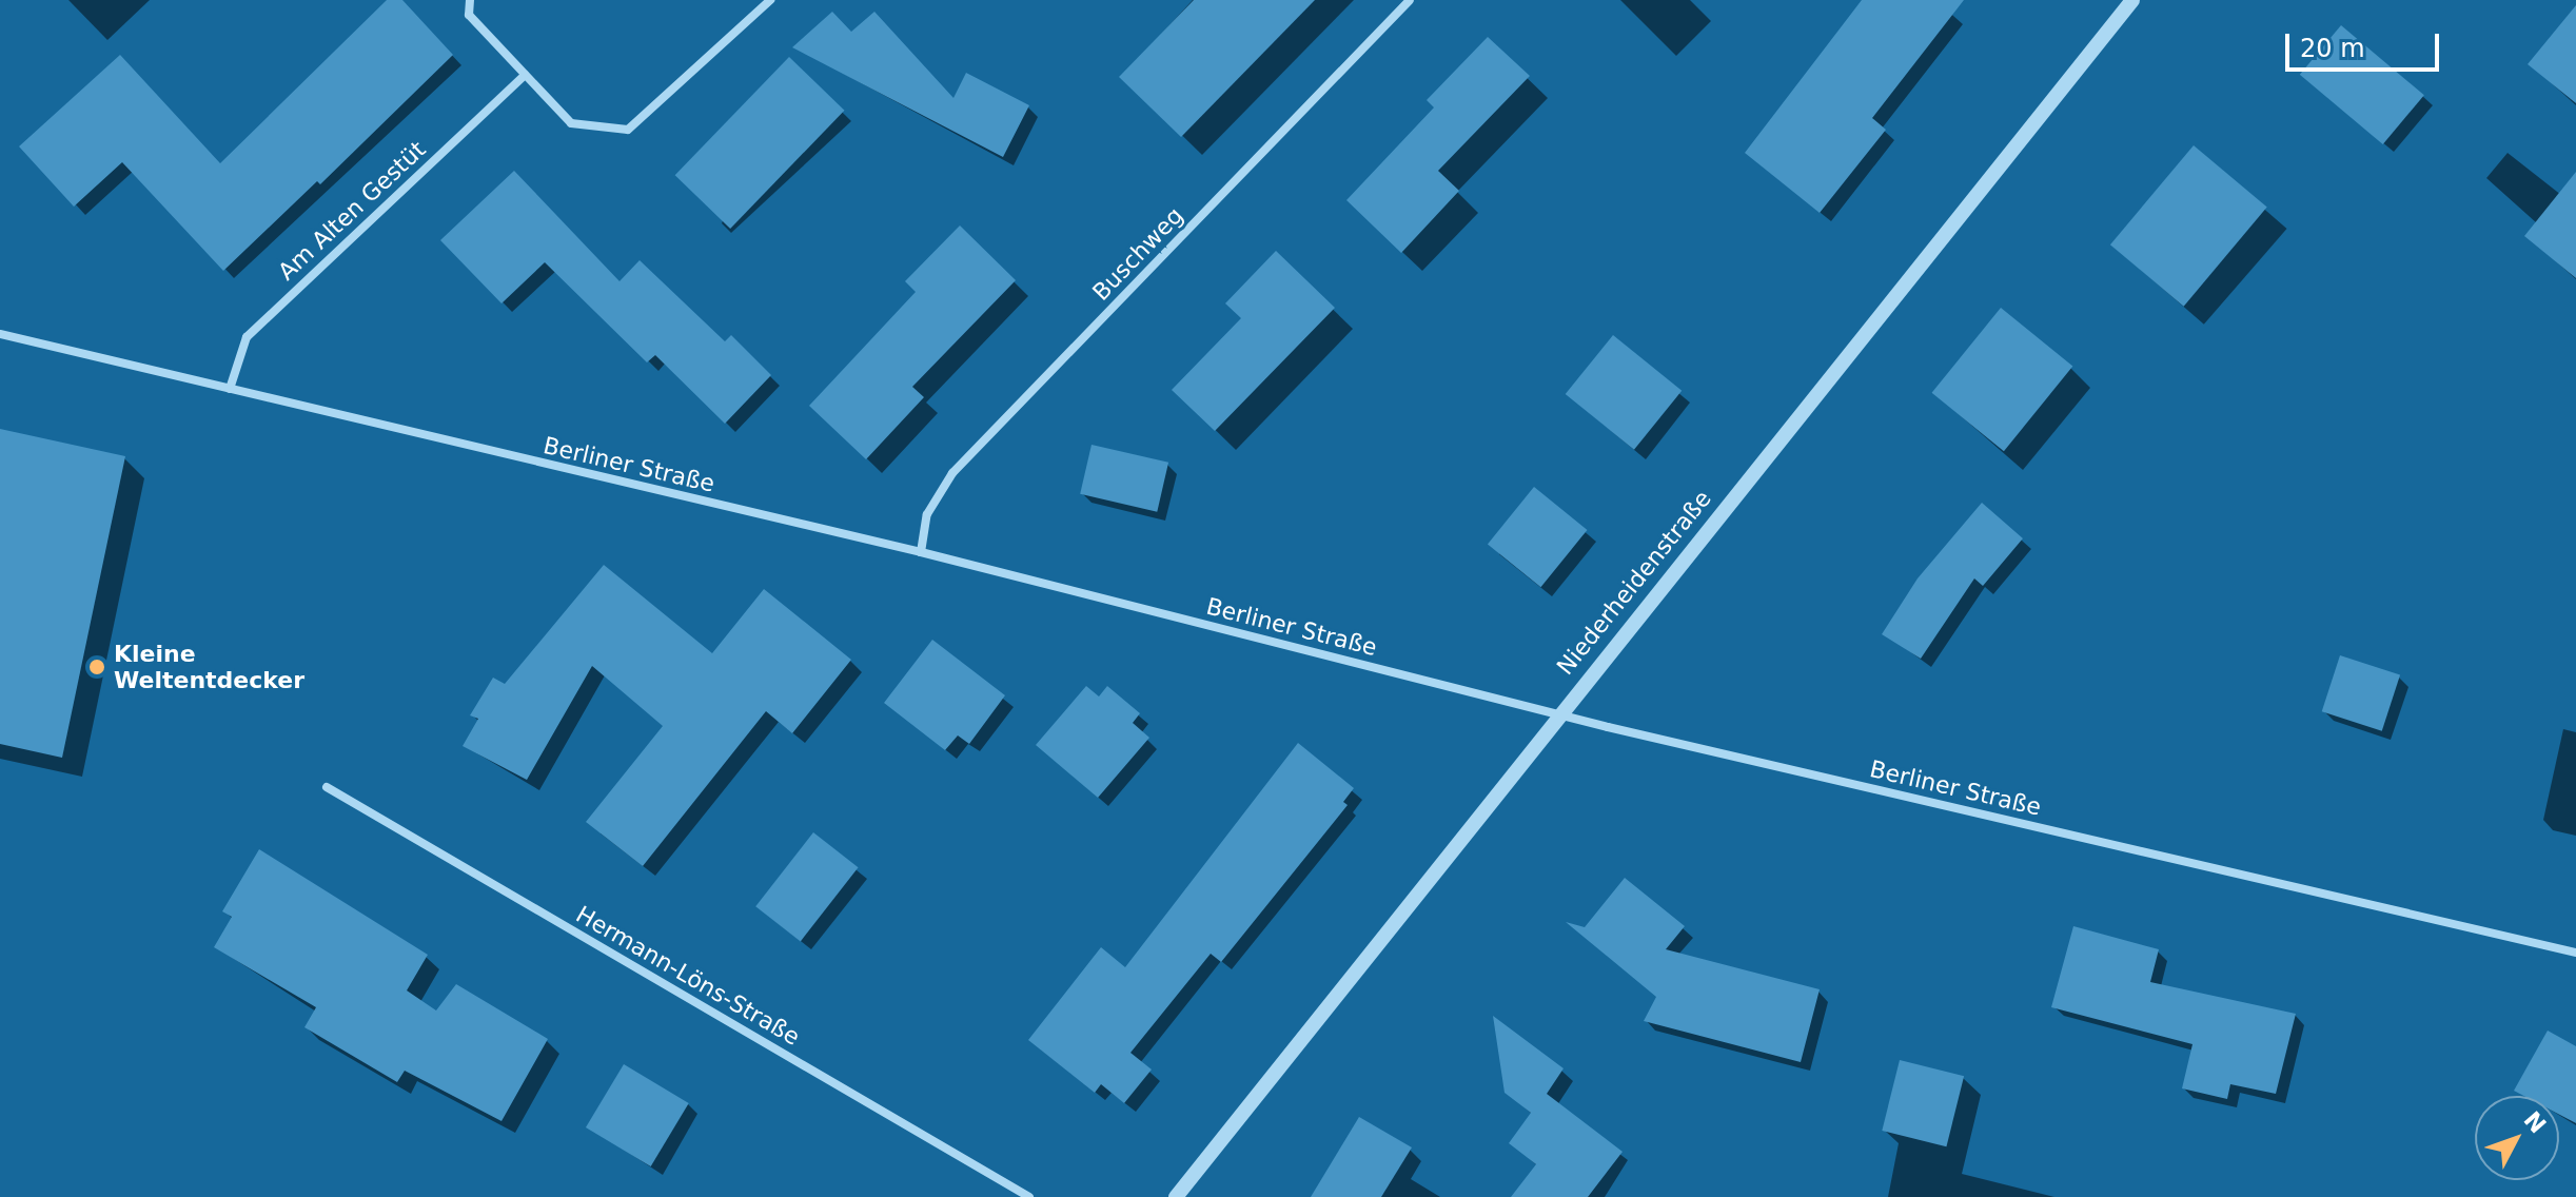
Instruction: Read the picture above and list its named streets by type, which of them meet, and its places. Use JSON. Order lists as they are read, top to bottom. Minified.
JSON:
{"streets":{"street":["Am Alten Gestüt","Buschweg","Berliner Straße","Niederheidenstraße","Hermann-Löns-Straße"]},"crossings":[["Am Alten Gestüt","Berliner Straße"],["Buschweg","Berliner Straße"],["Berliner Straße","Niederheidenstraße"]],"places":["Kleine Weltentdecker"],"scale_bar":"20 m","north":"top right"}
